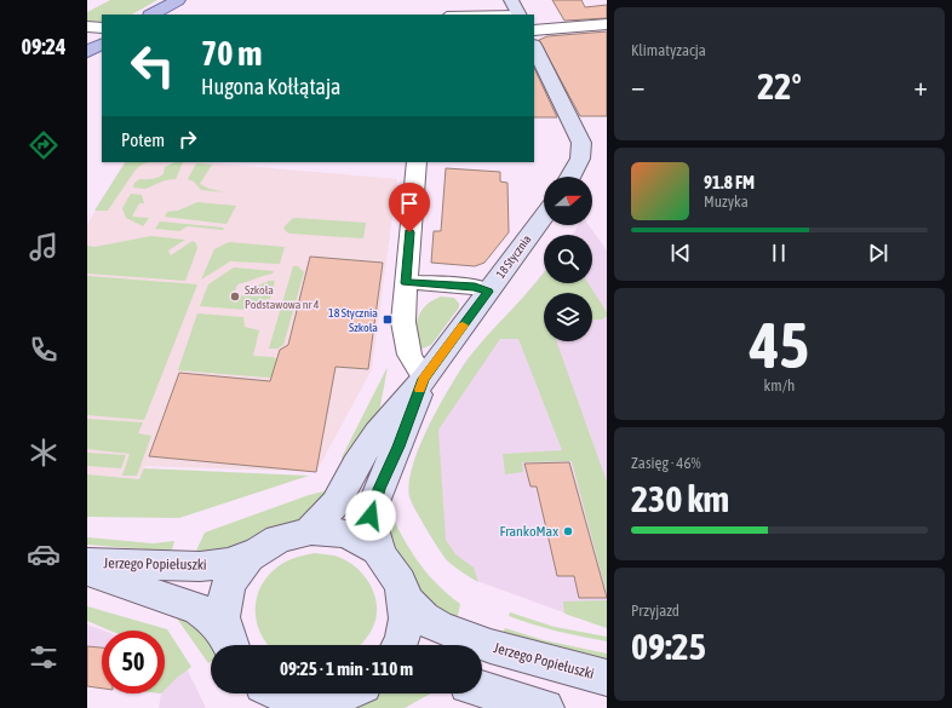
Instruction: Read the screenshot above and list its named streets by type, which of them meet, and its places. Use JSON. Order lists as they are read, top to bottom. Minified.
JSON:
{"streets":{"main road":["18 Stycznia","Jerzego Popiełuszki"]},"crossings":[["18 Stycznia","Jerzego Popiełuszki"]],"places":{"other":["Szkoła Podstawowa nr 4","FrankoMax"],"transit":["18 Stycznia Szkoła"]},"north":"right","page":{"tabs":"09:24","tile":["Klimatyzacja",["45","km/h"],["Zasięg · 46%","230 km"],["Przyjazd","09:25"]],"turn":["70 m","Hugona Kołłątaja"],"heat":["−","22°","+"],"then":"Potem","song":["91.8 FM","Muzyka"],"limit":"50","trip":"09:25 · 1 min · 110 m"}}
